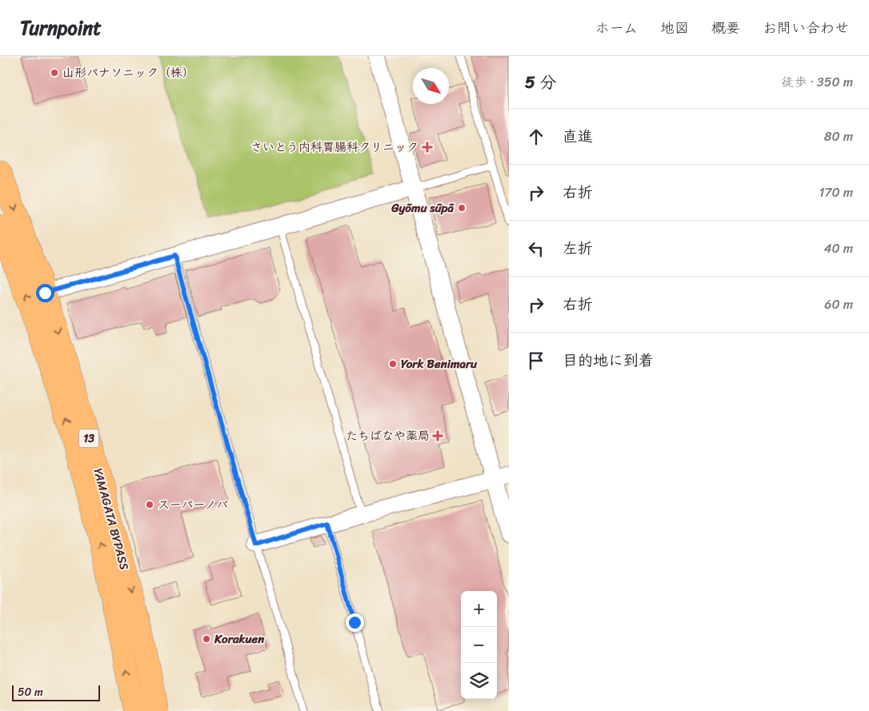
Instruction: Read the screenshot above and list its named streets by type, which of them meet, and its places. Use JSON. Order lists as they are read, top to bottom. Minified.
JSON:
{"streets":{"highway":["13","YAMAGATA BYPASS"]},"places":{"other":["山形パナソニック（株）","Gyōmu sūpā","York Benimaru","スーパーノバ","Korakuen"],"health":["さいとう内科胃腸科クリニック","たちばなや薬局"]},"scale_bar":"50 m","north":"bottom right","page":{"header":"Turnpoint","nav":["ホーム","地図","概要","お問い合わせ"],"heading":["5 分","徒歩 · 350 m"],"list":[["直進","80 m"],["右折","170 m"],["左折","40 m"],["右折","60 m"],"目的地に到着"],"map_buttons":["+","−"],"scale":"50 m"}}
